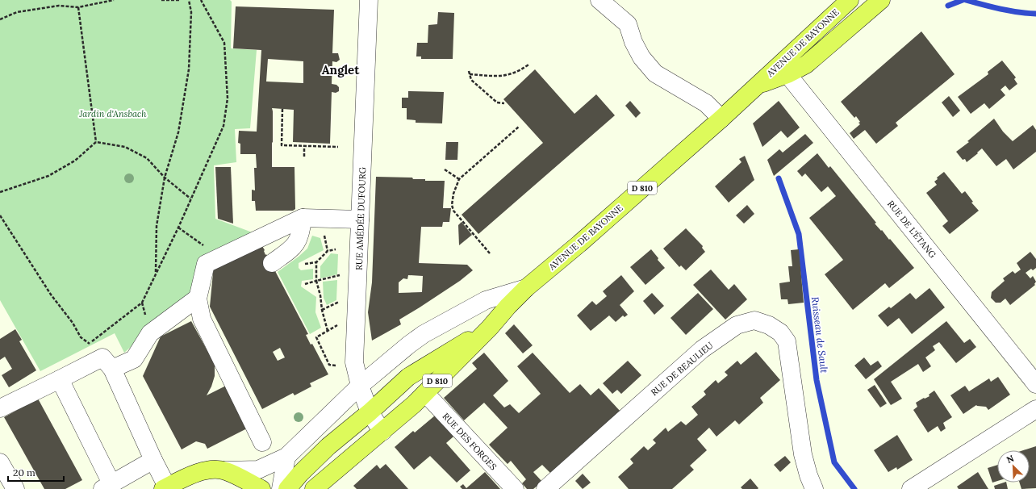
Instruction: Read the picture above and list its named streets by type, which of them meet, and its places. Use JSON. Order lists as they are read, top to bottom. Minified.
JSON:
{"streets":{"main road":["AVENUE DE BAYONNE","D 810"],"street":["RUE AMÉDÉE DUFOURG","RUE DE L'ÉTANG","RUE DE BEAULIEU","RUE DES FORGES"]},"crossings":[["AVENUE DE BAYONNE","D 810"],["AVENUE DE BAYONNE","RUE DE L'ÉTANG"],["D 810","RUE AMÉDÉE DUFOURG"],["D 810","RUE DES FORGES"]],"districts":["Anglet"],"water":["Ruisseau de Sault"],"parks":["Jardin d'Ansbach"],"scale_bar":"20 m","north":"top left"}
